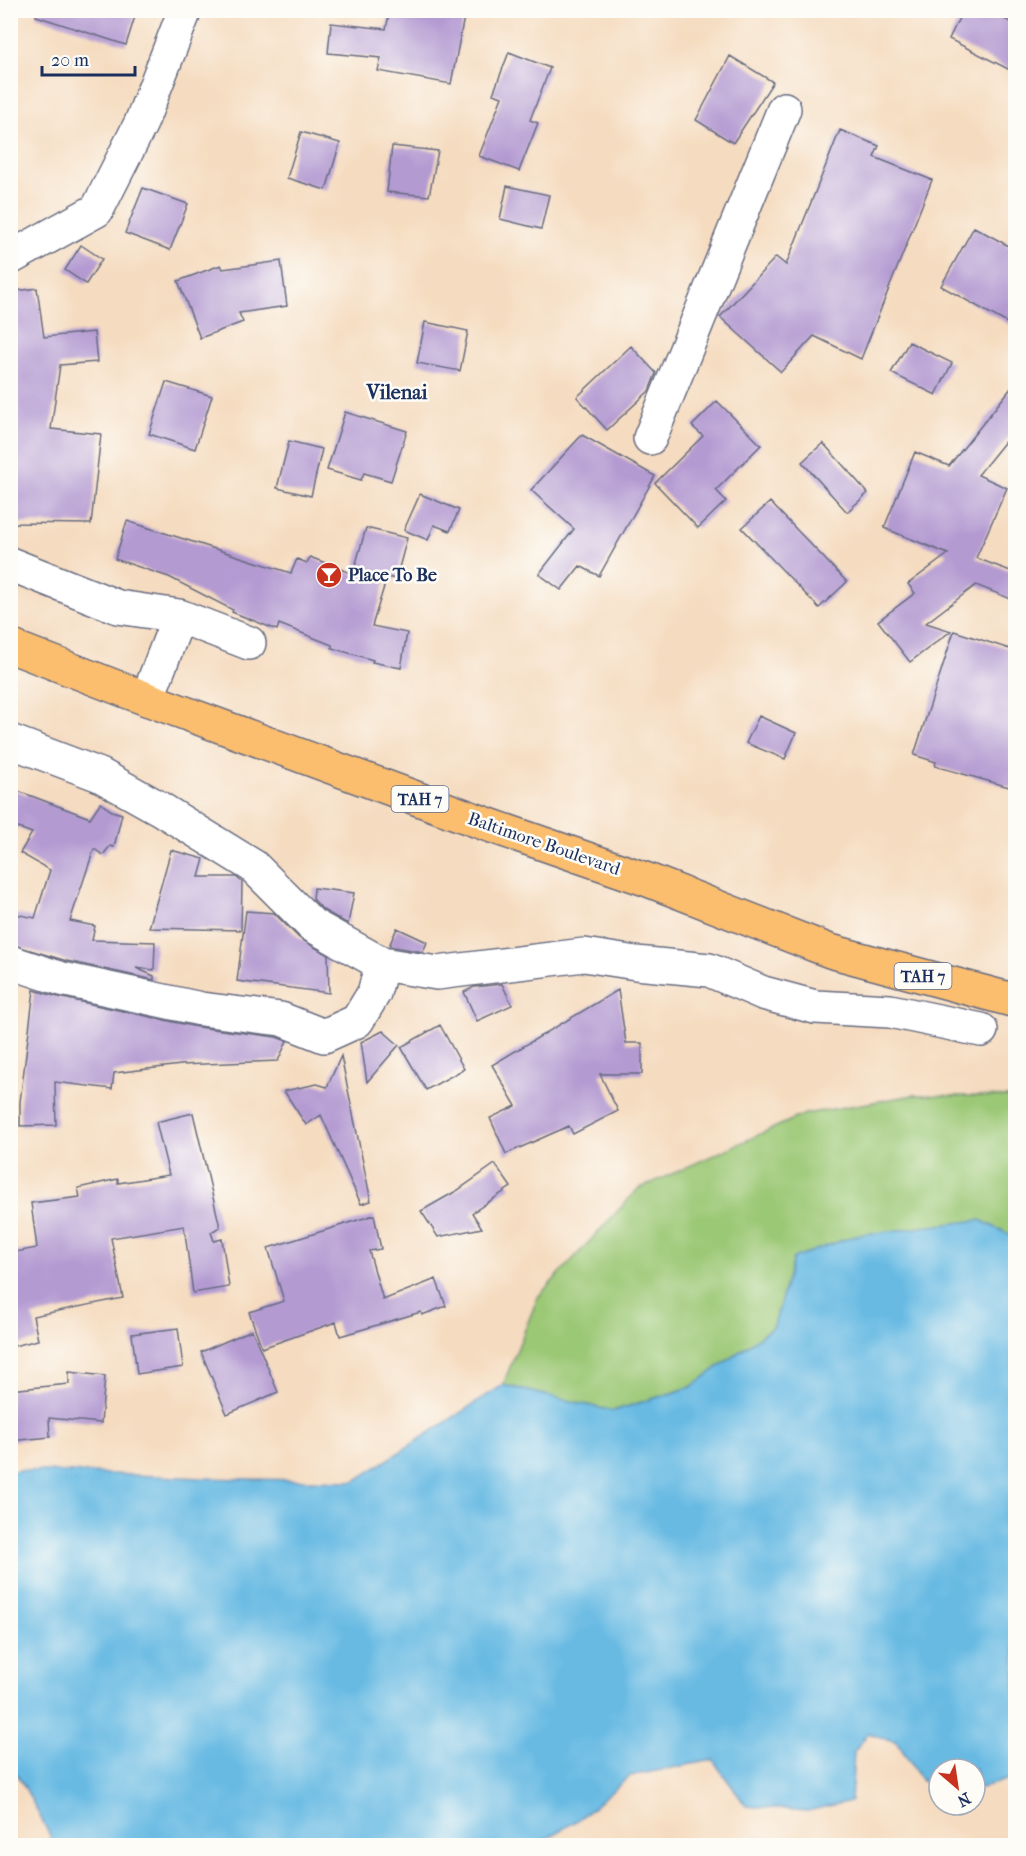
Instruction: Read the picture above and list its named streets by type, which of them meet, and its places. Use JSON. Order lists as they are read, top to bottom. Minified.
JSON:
{"streets":{"highway":["TAH 7","Baltimore Boulevard"]},"districts":["Vilenai"],"places":{"bar":["Place To Be"]},"scale_bar":"20 m","north":"bottom right"}
